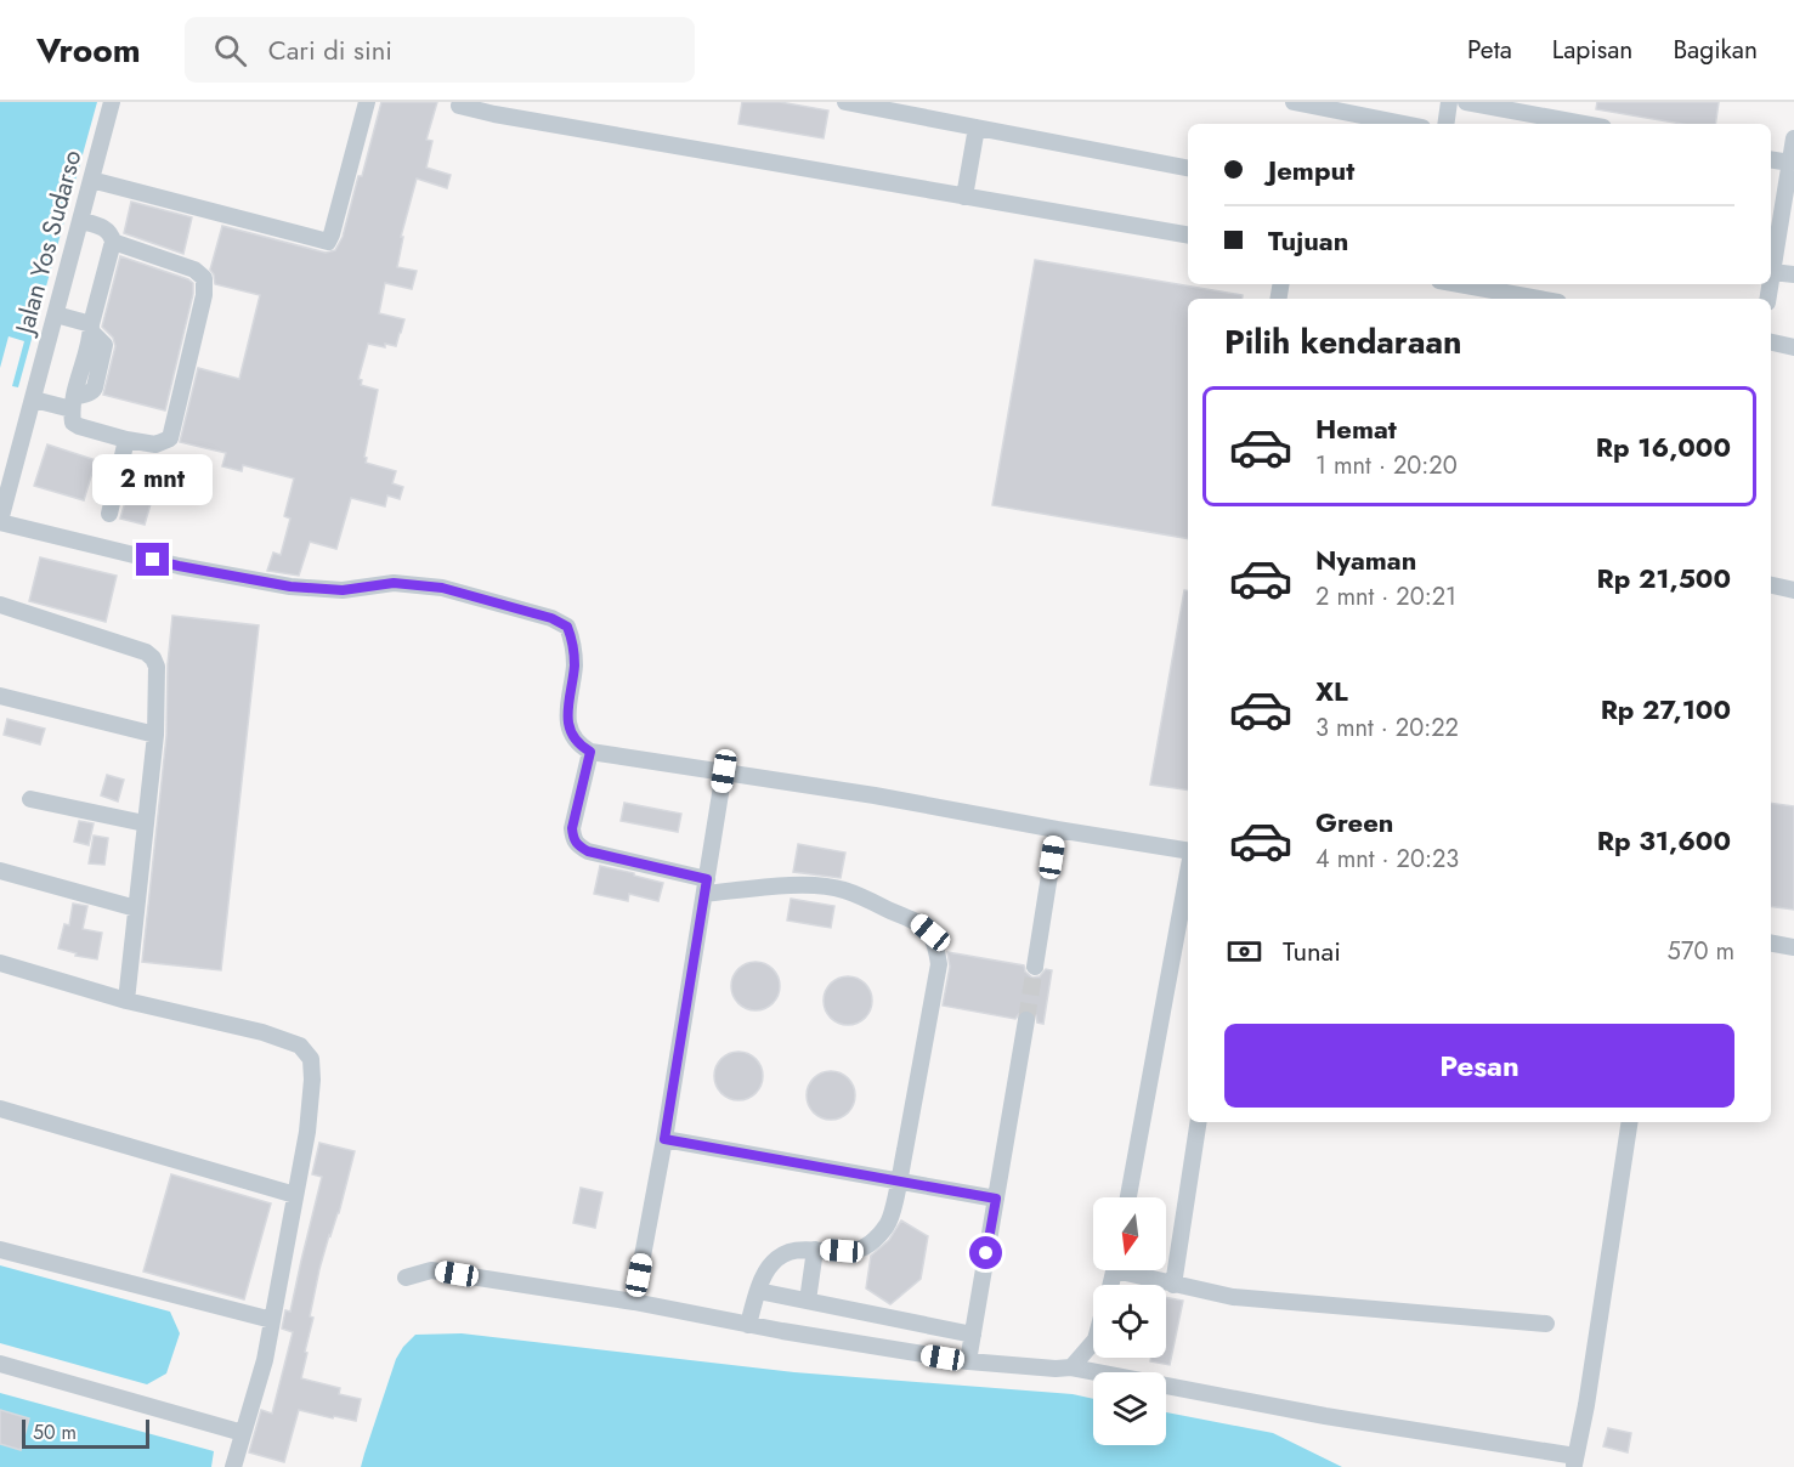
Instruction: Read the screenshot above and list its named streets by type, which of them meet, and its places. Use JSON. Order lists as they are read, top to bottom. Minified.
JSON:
{"streets":{"street":["Jalan Yos Sudarso"]},"scale_bar":"50 m","north":"bottom","page":{"header":"Vroom","search":"Cari di sini","nav":["Peta","Lapisan","Bagikan"],"banner":["Jemput","Tujuan"],"heading":"Pilih kendaraan","list":[{"name":"Hemat","note":"1 mnt · 20:20","value":"Rp 16,000"},{"name":"Nyaman","note":"2 mnt · 20:21","value":"Rp 21,500"},{"name":"XL","note":"3 mnt · 20:22","value":"Rp 27,100"},{"name":"Green","note":"4 mnt · 20:23","value":"Rp 31,600"}],"bubble":"2 mnt","pay":["Tunai","570 m"],"buttons":"Pesan","scale":"50 m"}}
